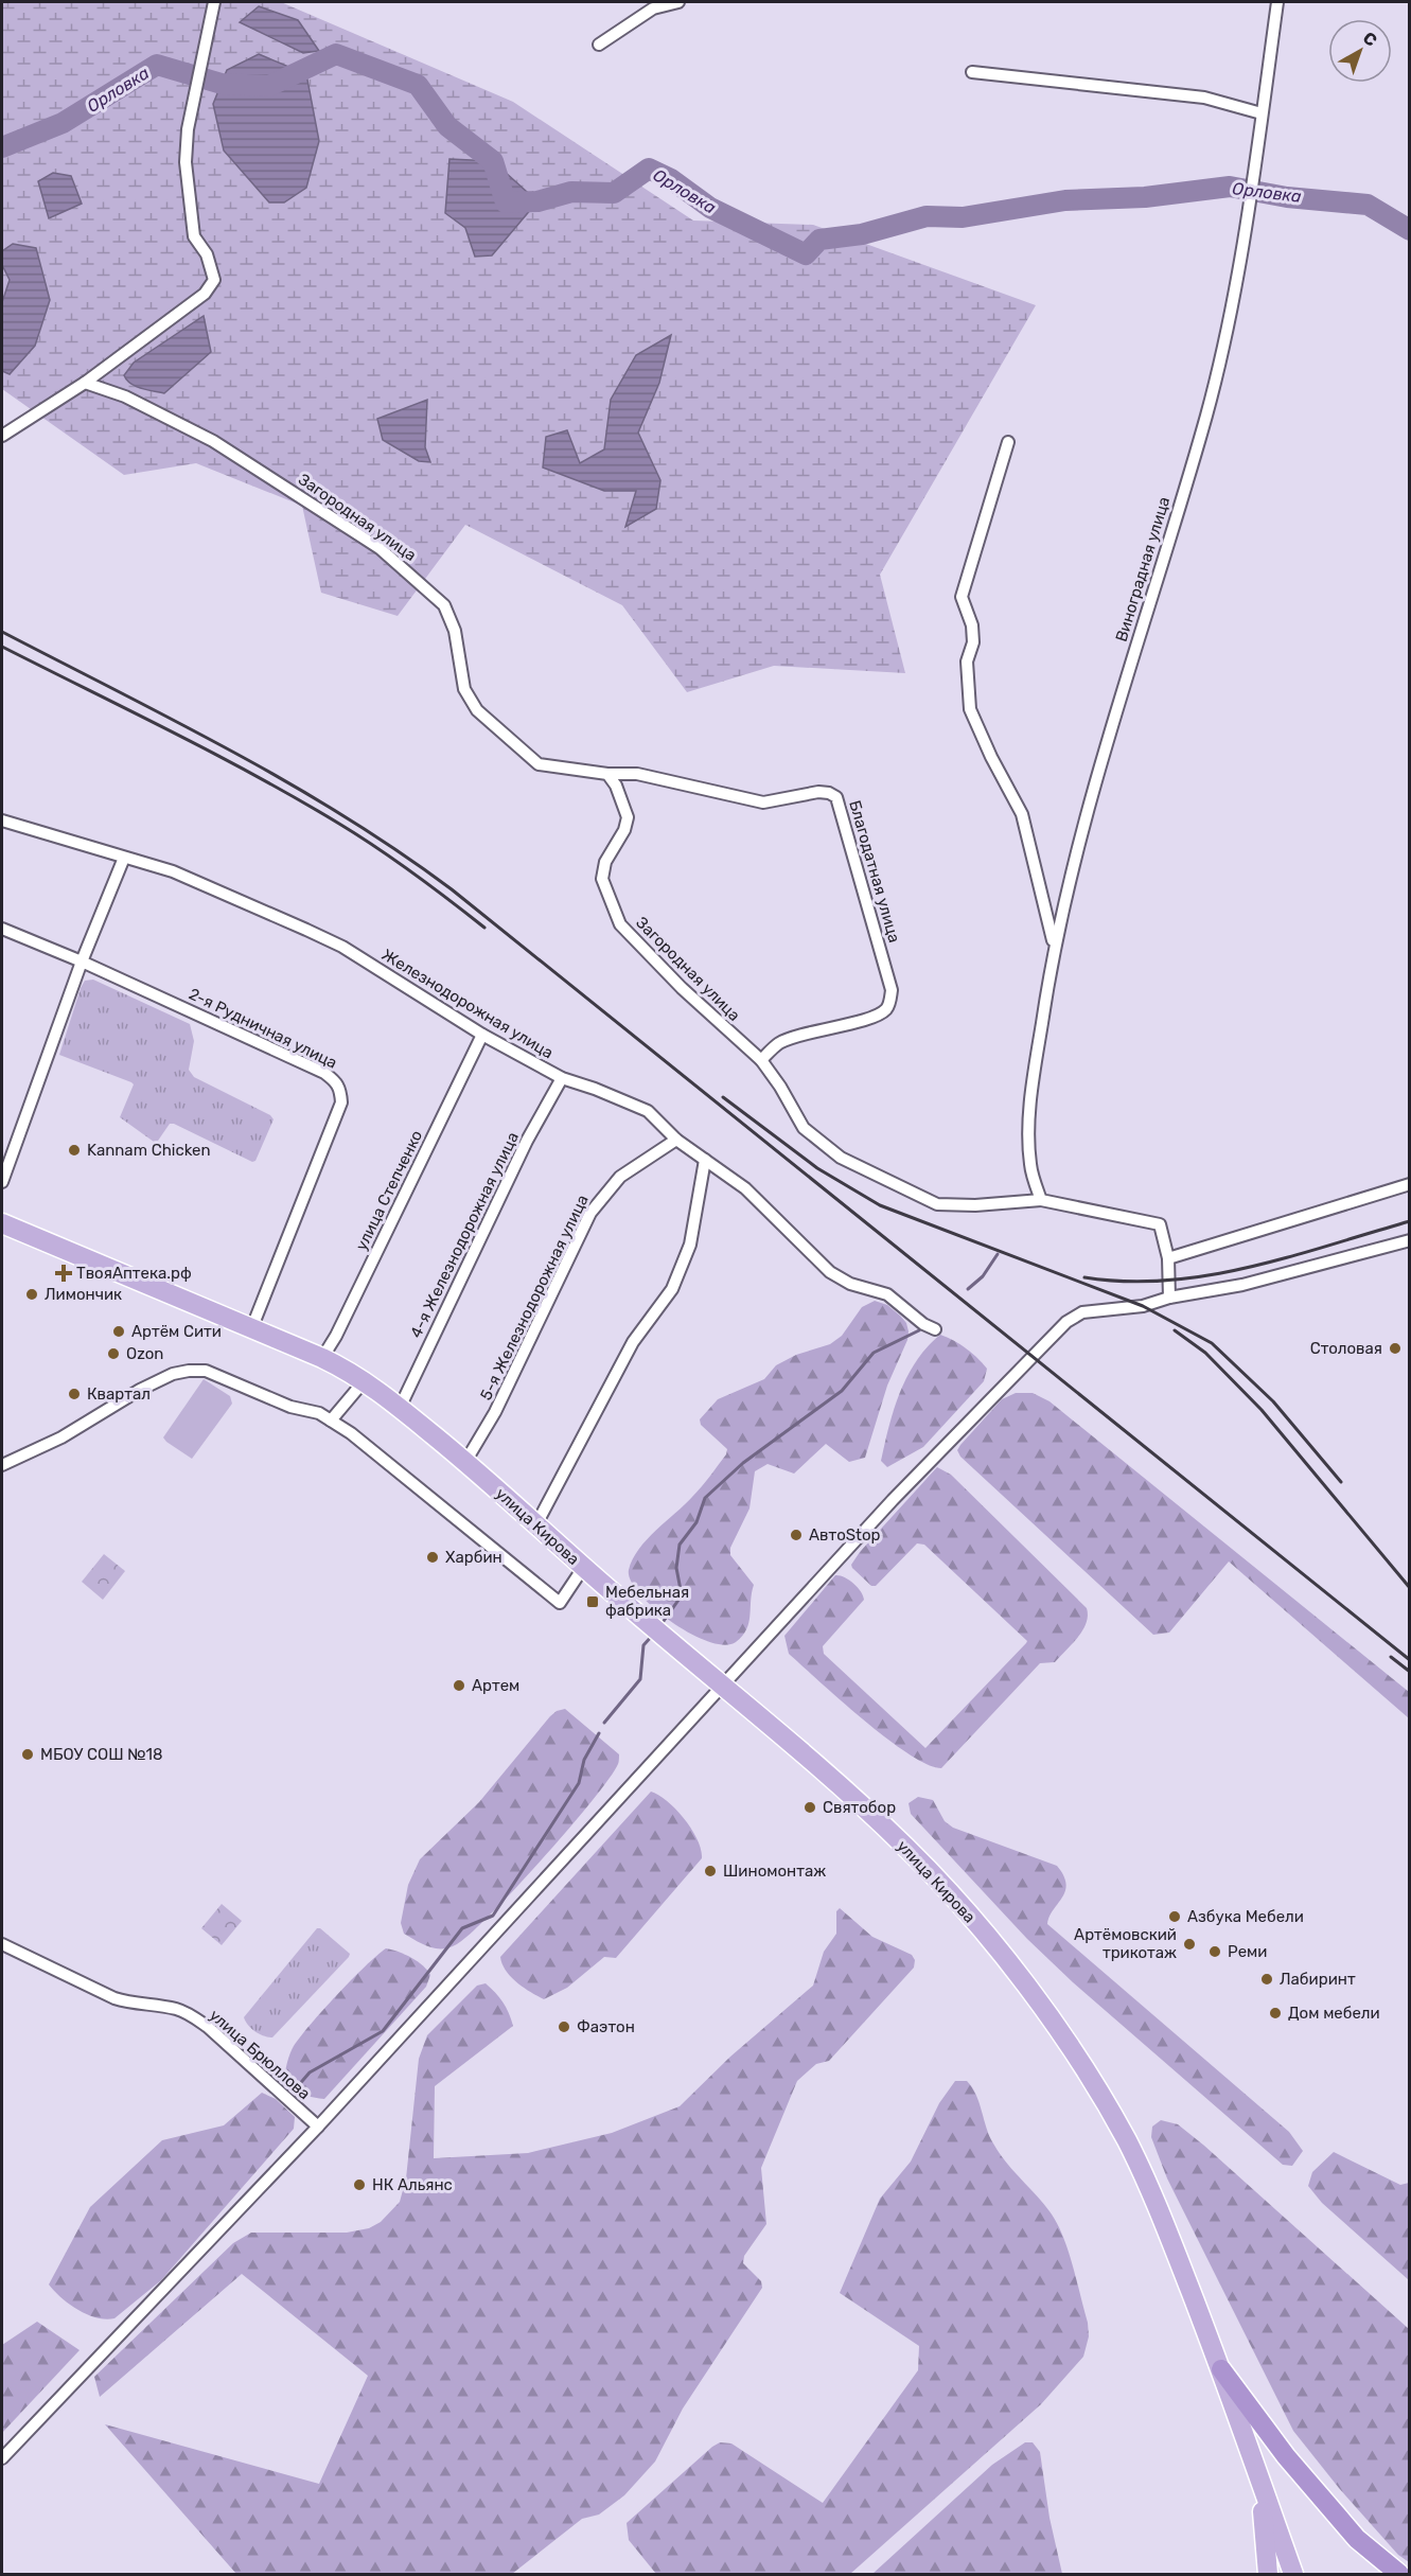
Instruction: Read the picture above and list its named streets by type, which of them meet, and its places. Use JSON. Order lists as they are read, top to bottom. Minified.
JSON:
{"streets":{"main road":["улица Кирова"],"street":["Загородная улица","Виноградная улица","Благодатная улица","Железнодорожная улица","2-я Рудничная улица","улица Степченко","4-я Железнодорожная улица","5-я Железнодорожная улица","улица Брюллова"]},"crossings":[["Загородная улица","Виноградная улица"],["Загородная улица","Благодатная улица"],["Железнодорожная улица","улица Степченко"],["Железнодорожная улица","4-я Железнодорожная улица"],["Железнодорожная улица","5-я Железнодорожная улица"],["2-я Рудничная улица","улица Кирова"],["улица Степченко","улица Кирова"],["4-я Железнодорожная улица","улица Кирова"],["5-я Железнодорожная улица","улица Кирова"]],"water":["Орловка"],"places":{"other":["Kannam Chicken","Лимончик","Артём Сити","Столовая","Ozon","Квартал","АвтоStop","Харбин","Артем","МБОУ СОШ №18","Святобор","Шиномонтаж","Азбука Мебели","Артёмовский трикотаж","Реми","Лабиринт","Дом мебели","Фаэтон","НК Альянс"],"health":["ТвояАптека.рф"],"transit":["Мебельная фабрика"]},"north":"top right"}
